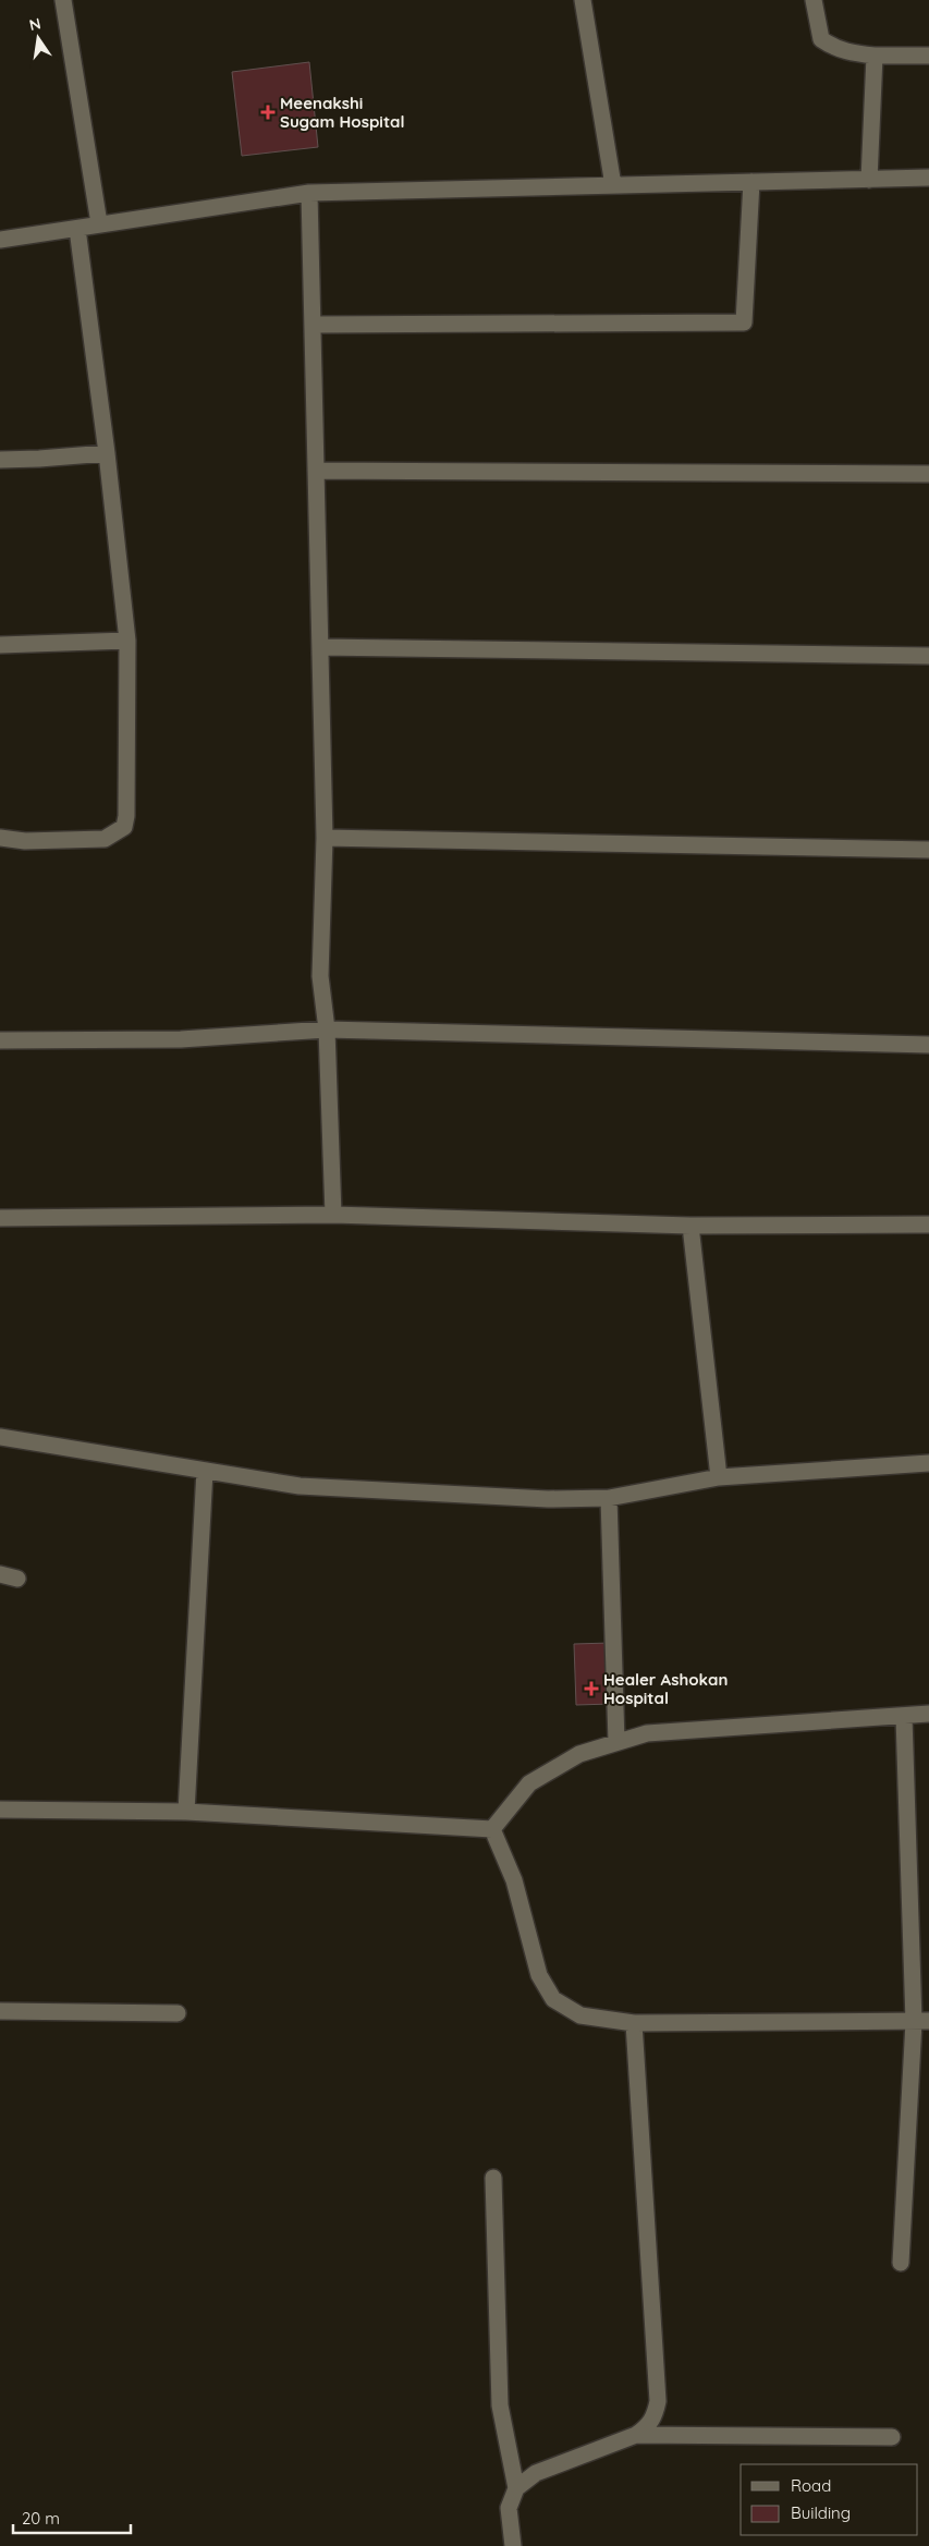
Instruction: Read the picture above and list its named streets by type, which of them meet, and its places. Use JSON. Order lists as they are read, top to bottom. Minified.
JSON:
{"places":{"health":["Meenakshi Sugam Hospital","Healer Ashokan Hospital"]},"legend":["Road","Building"],"scale_bar":"20 m","north":"top"}
